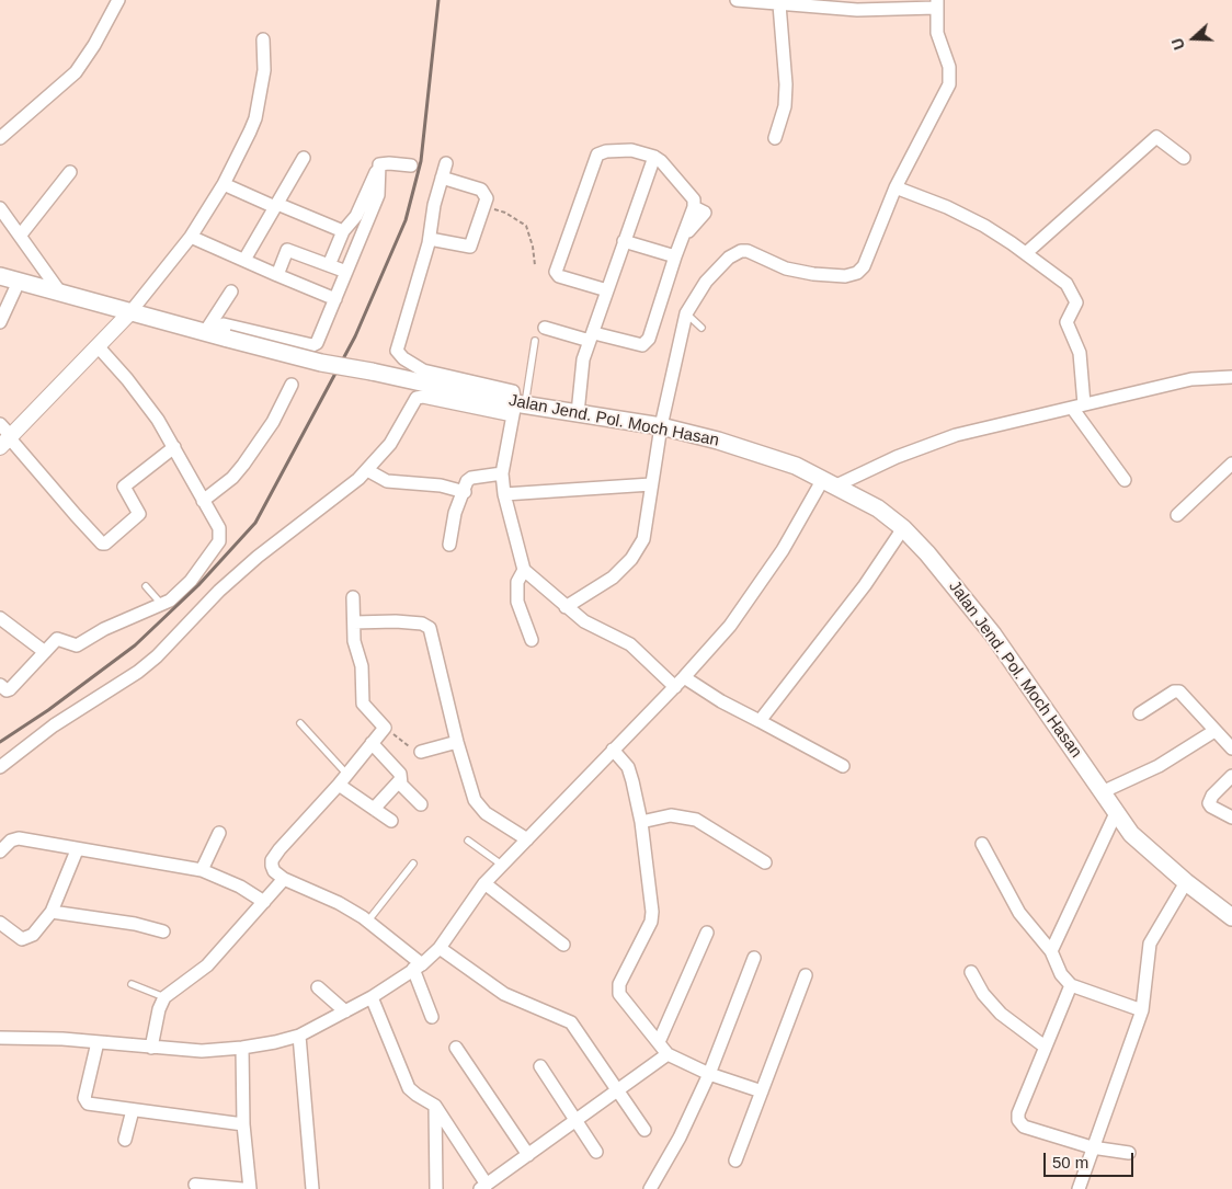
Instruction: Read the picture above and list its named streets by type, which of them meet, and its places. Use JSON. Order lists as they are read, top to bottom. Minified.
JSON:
{"streets":{"main road":["Jalan Jend. Pol. Moch Hasan"]},"scale_bar":"50 m","north":"left"}
